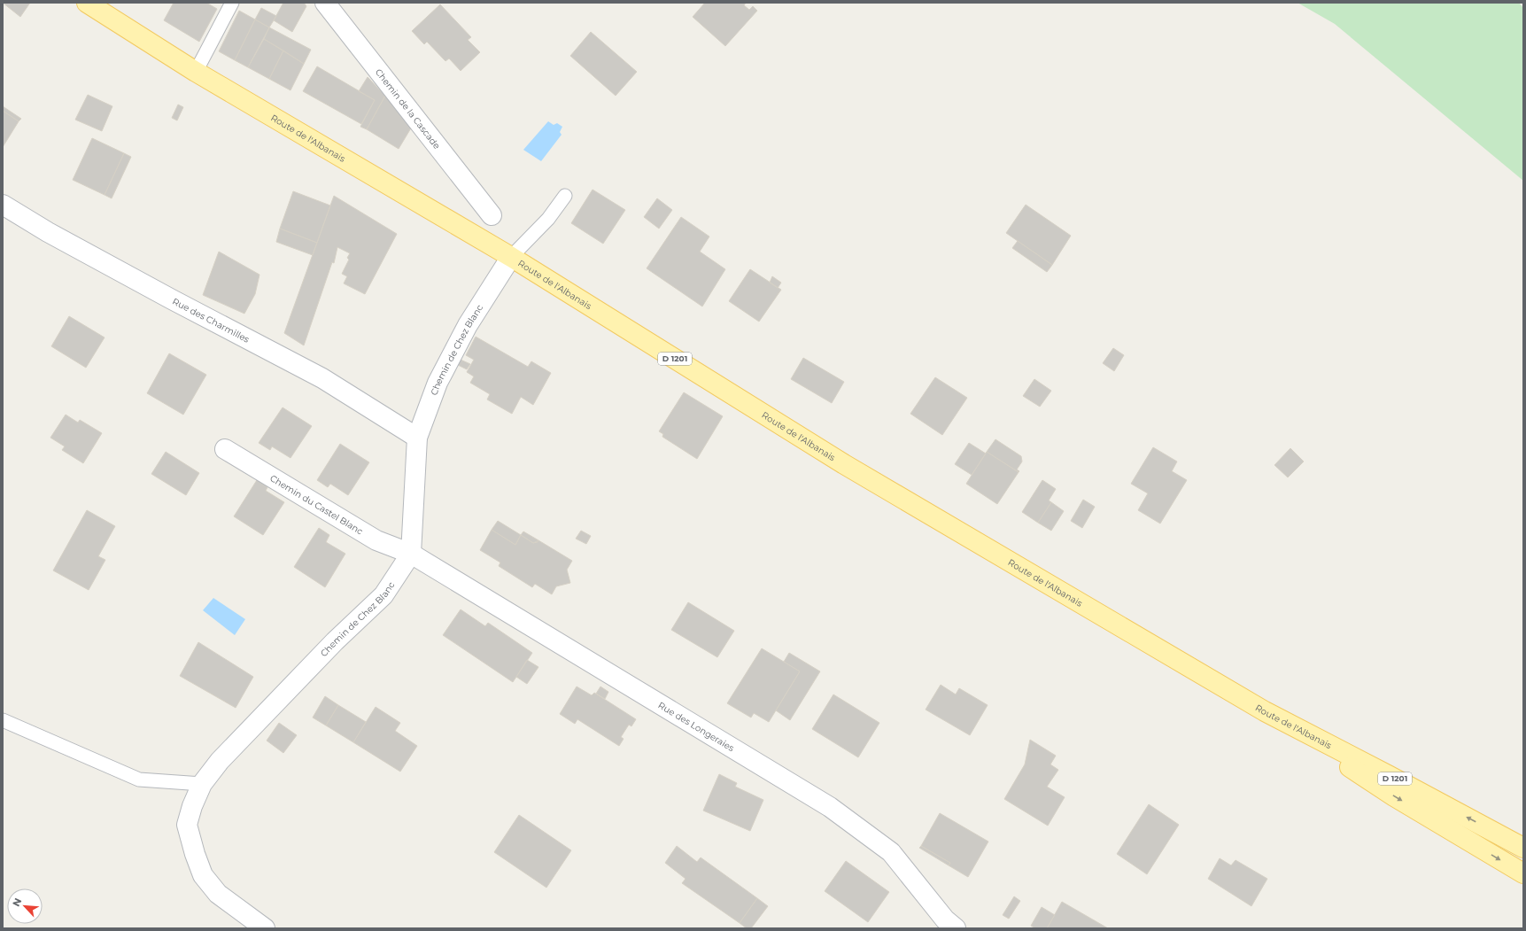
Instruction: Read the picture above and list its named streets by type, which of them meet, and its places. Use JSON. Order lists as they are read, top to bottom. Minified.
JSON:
{"streets":{"main road":["Route de l'Albanais","D 1201"],"street":["Chemin de la Cascade","Rue des Charmilles","Chemin de Chez Blanc","Chemin du Castel Blanc","Rue des Longeraies"]},"crossings":[["Route de l'Albanais","Chemin de Chez Blanc"],["Rue des Charmilles","Chemin de Chez Blanc"],["Chemin de Chez Blanc","Chemin du Castel Blanc"],["Chemin de Chez Blanc","Rue des Longeraies"],["Chemin du Castel Blanc","Rue des Longeraies"]],"north":"top left"}
